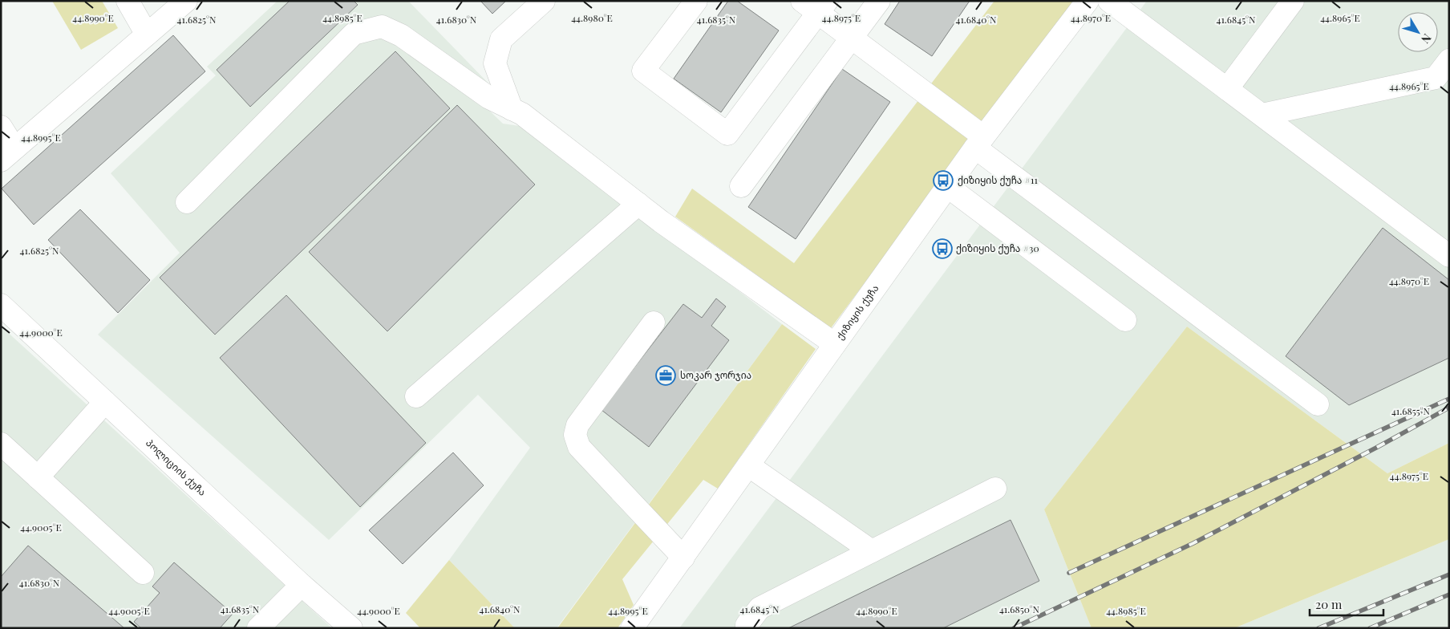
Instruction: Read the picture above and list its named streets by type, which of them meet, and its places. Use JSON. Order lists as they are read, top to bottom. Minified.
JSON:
{"streets":{"street":["ქიზიყის ქუჩა","პოლიციის ქუჩა"]},"places":{"bus stop":["ქიზიყის ქუჩა #11","ქიზიყის ქუჩა #30"],"office":["სოკარ ჯორჯია"]},"scale_bar":"20 m","north":"bottom right","coordinates":["44.8990°E","44.8985°E","44.8980°E","44.8975°E","44.8970°E","44.8965°E","41.6835°N","41.6845°N","41.6825°N","41.6830°N","41.6840°N","44.8995°E","44.9000°E","41.6855°N","44.9005°E","41.6850°N"]}
